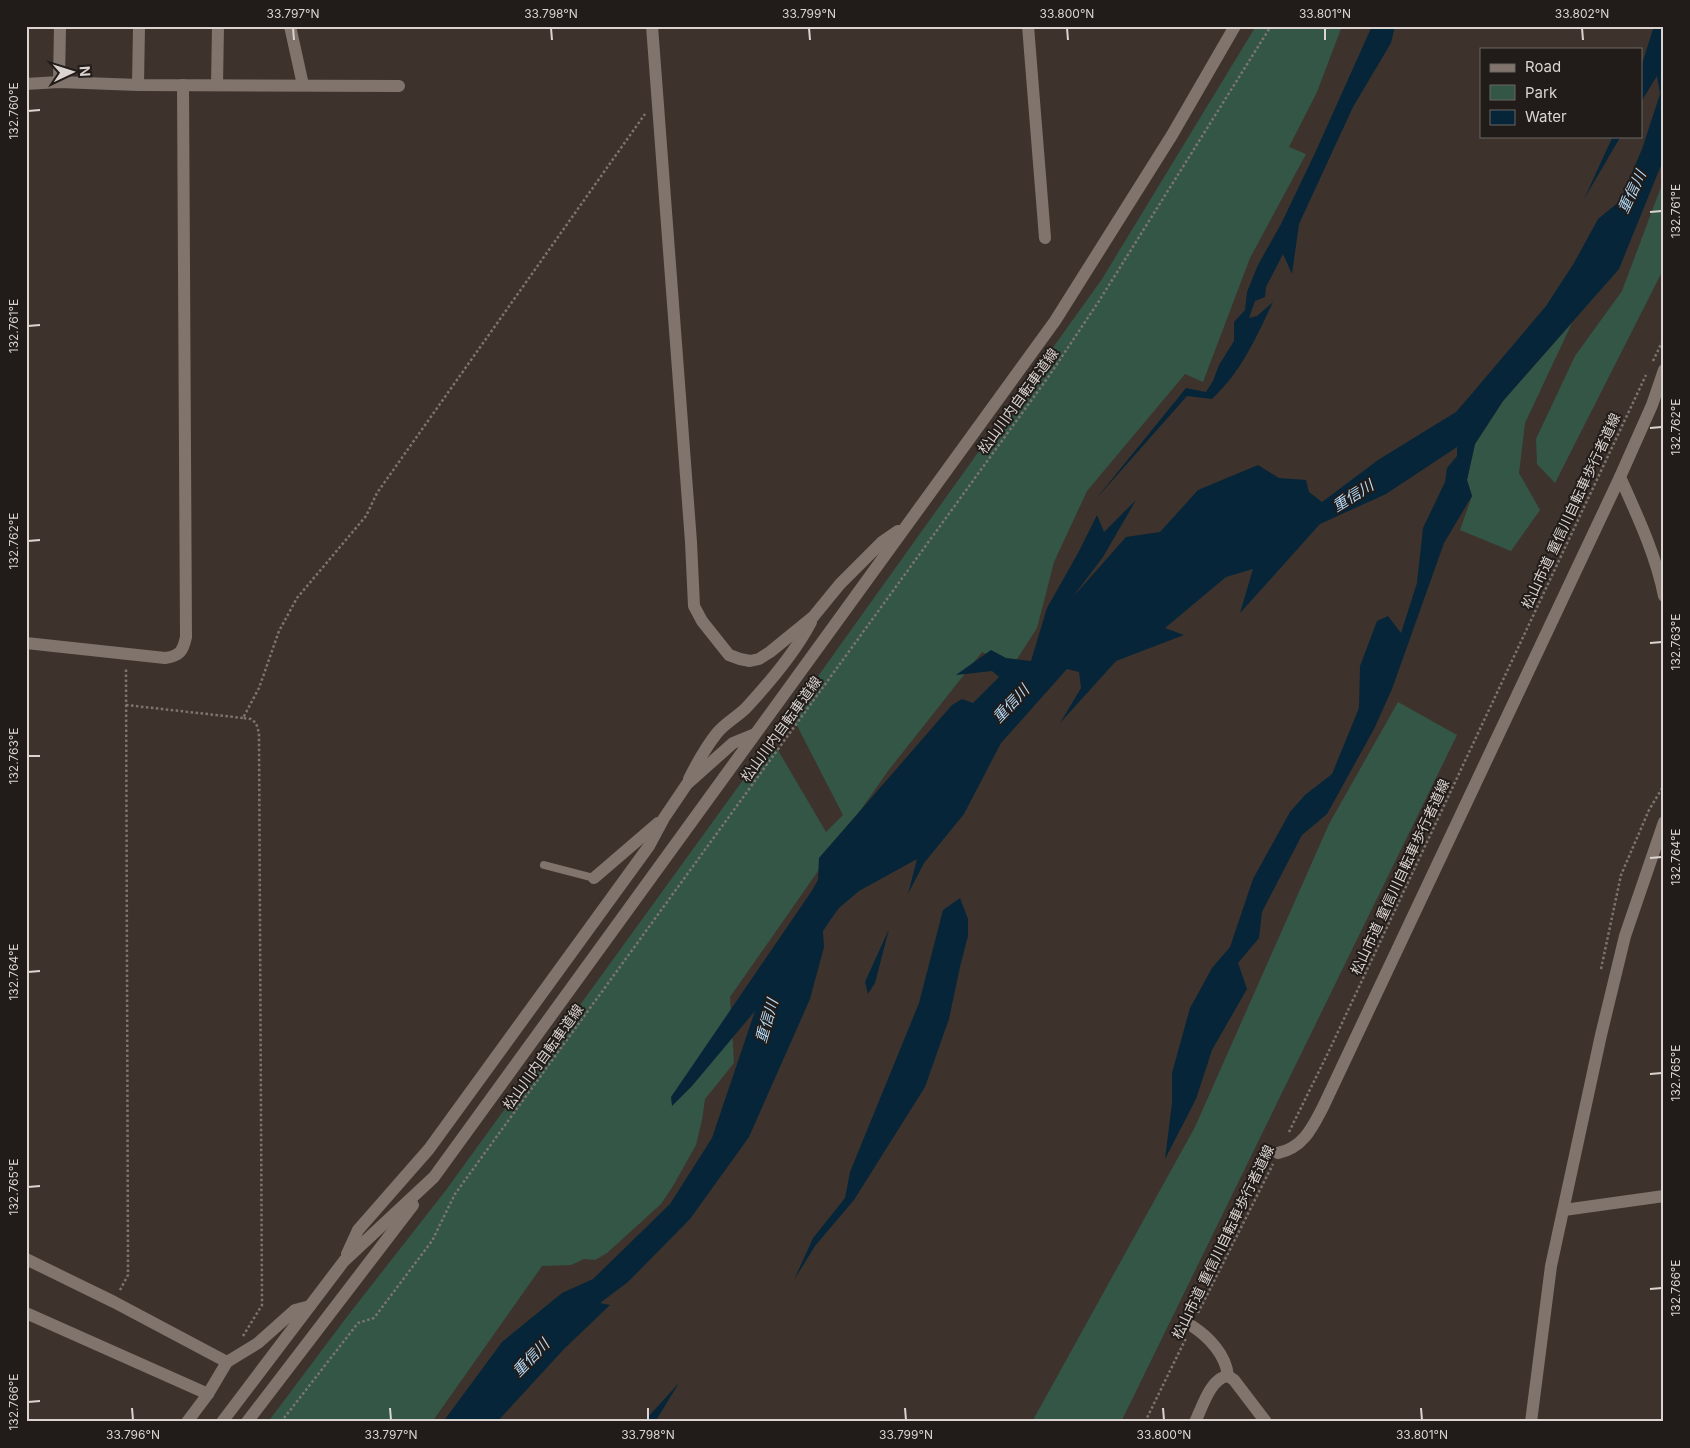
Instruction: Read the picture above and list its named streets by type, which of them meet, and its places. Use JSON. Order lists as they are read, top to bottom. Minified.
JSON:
{"streets":{"path":["松山川内自転車道線","松山市道 重信川自転車歩行者道線"]},"water":["重信川"],"legend":["Road","Park","Water"],"north":"right","coordinates":["33.797°N","33.798°N","33.799°N","33.800°N","33.801°N","33.802°N","132.760°E","132.761°E","132.762°E","132.763°E","132.764°E","132.765°E","132.766°E","33.796°N"]}
